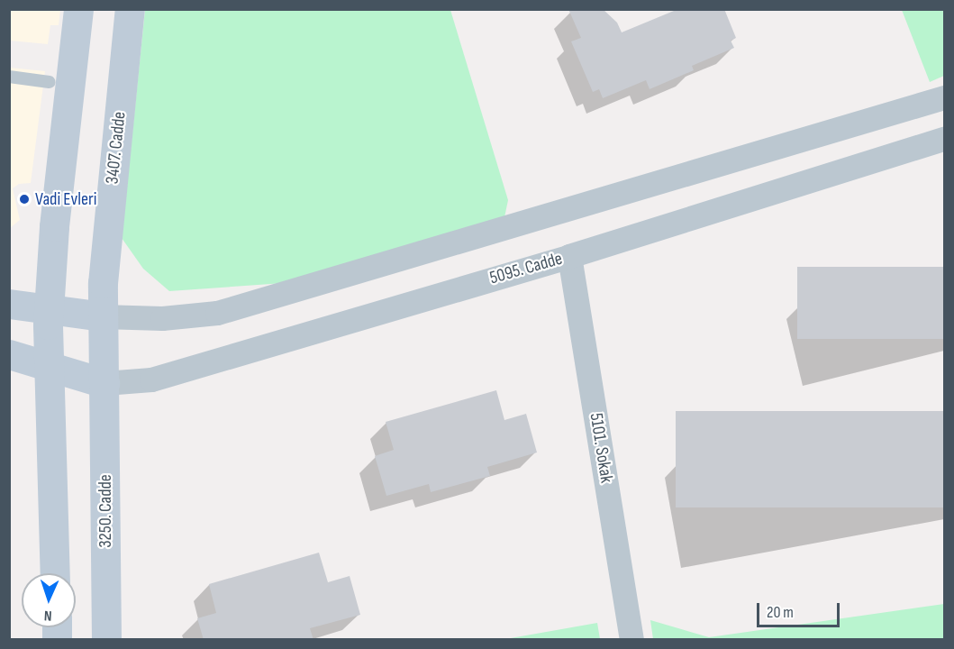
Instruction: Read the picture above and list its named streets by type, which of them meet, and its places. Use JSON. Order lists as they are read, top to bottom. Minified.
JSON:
{"streets":{"street":["3407. Cadde","5095. Cadde","5101. Sokak","3250. Cadde"]},"crossings":[["3407. Cadde","5095. Cadde"],["3407. Cadde","3250. Cadde"],["5095. Cadde","5101. Sokak"],["5095. Cadde","3250. Cadde"]],"places":["Vadi Evleri"],"scale_bar":"20 m","north":"bottom"}
